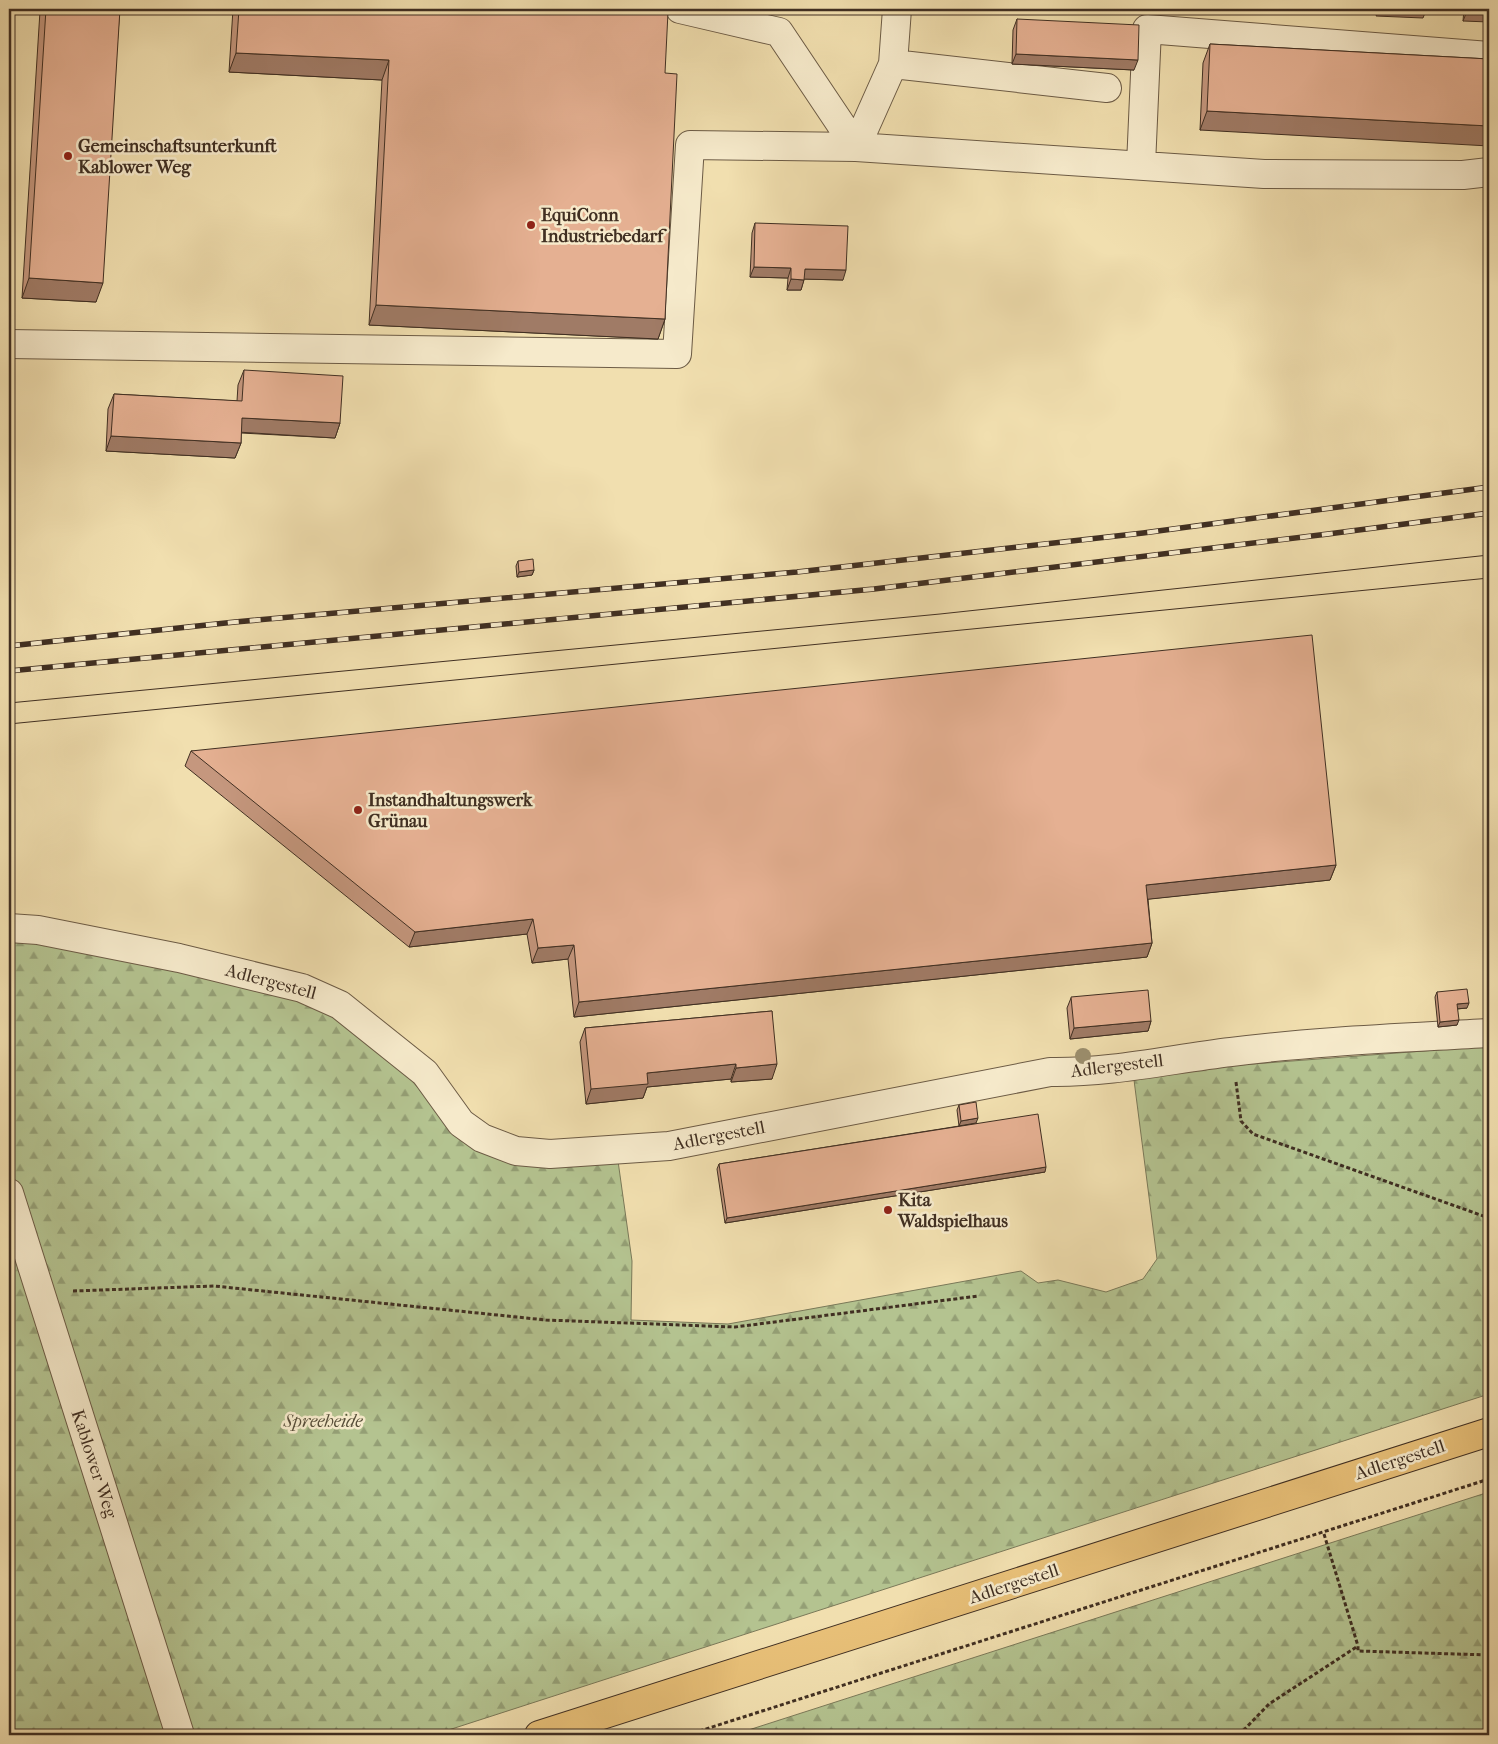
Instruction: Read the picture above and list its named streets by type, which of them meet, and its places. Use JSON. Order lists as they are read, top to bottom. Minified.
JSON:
{"streets":{"main road":["Adlergestell"],"street":["Kablower Weg"]},"parks":["Spreeheide"],"places":["Gemeinschaftsunterkunft Kablower Weg","EquiConn Industriebedarf","Instandhaltungswerk Grünau","Kita Waldspielhaus"]}
